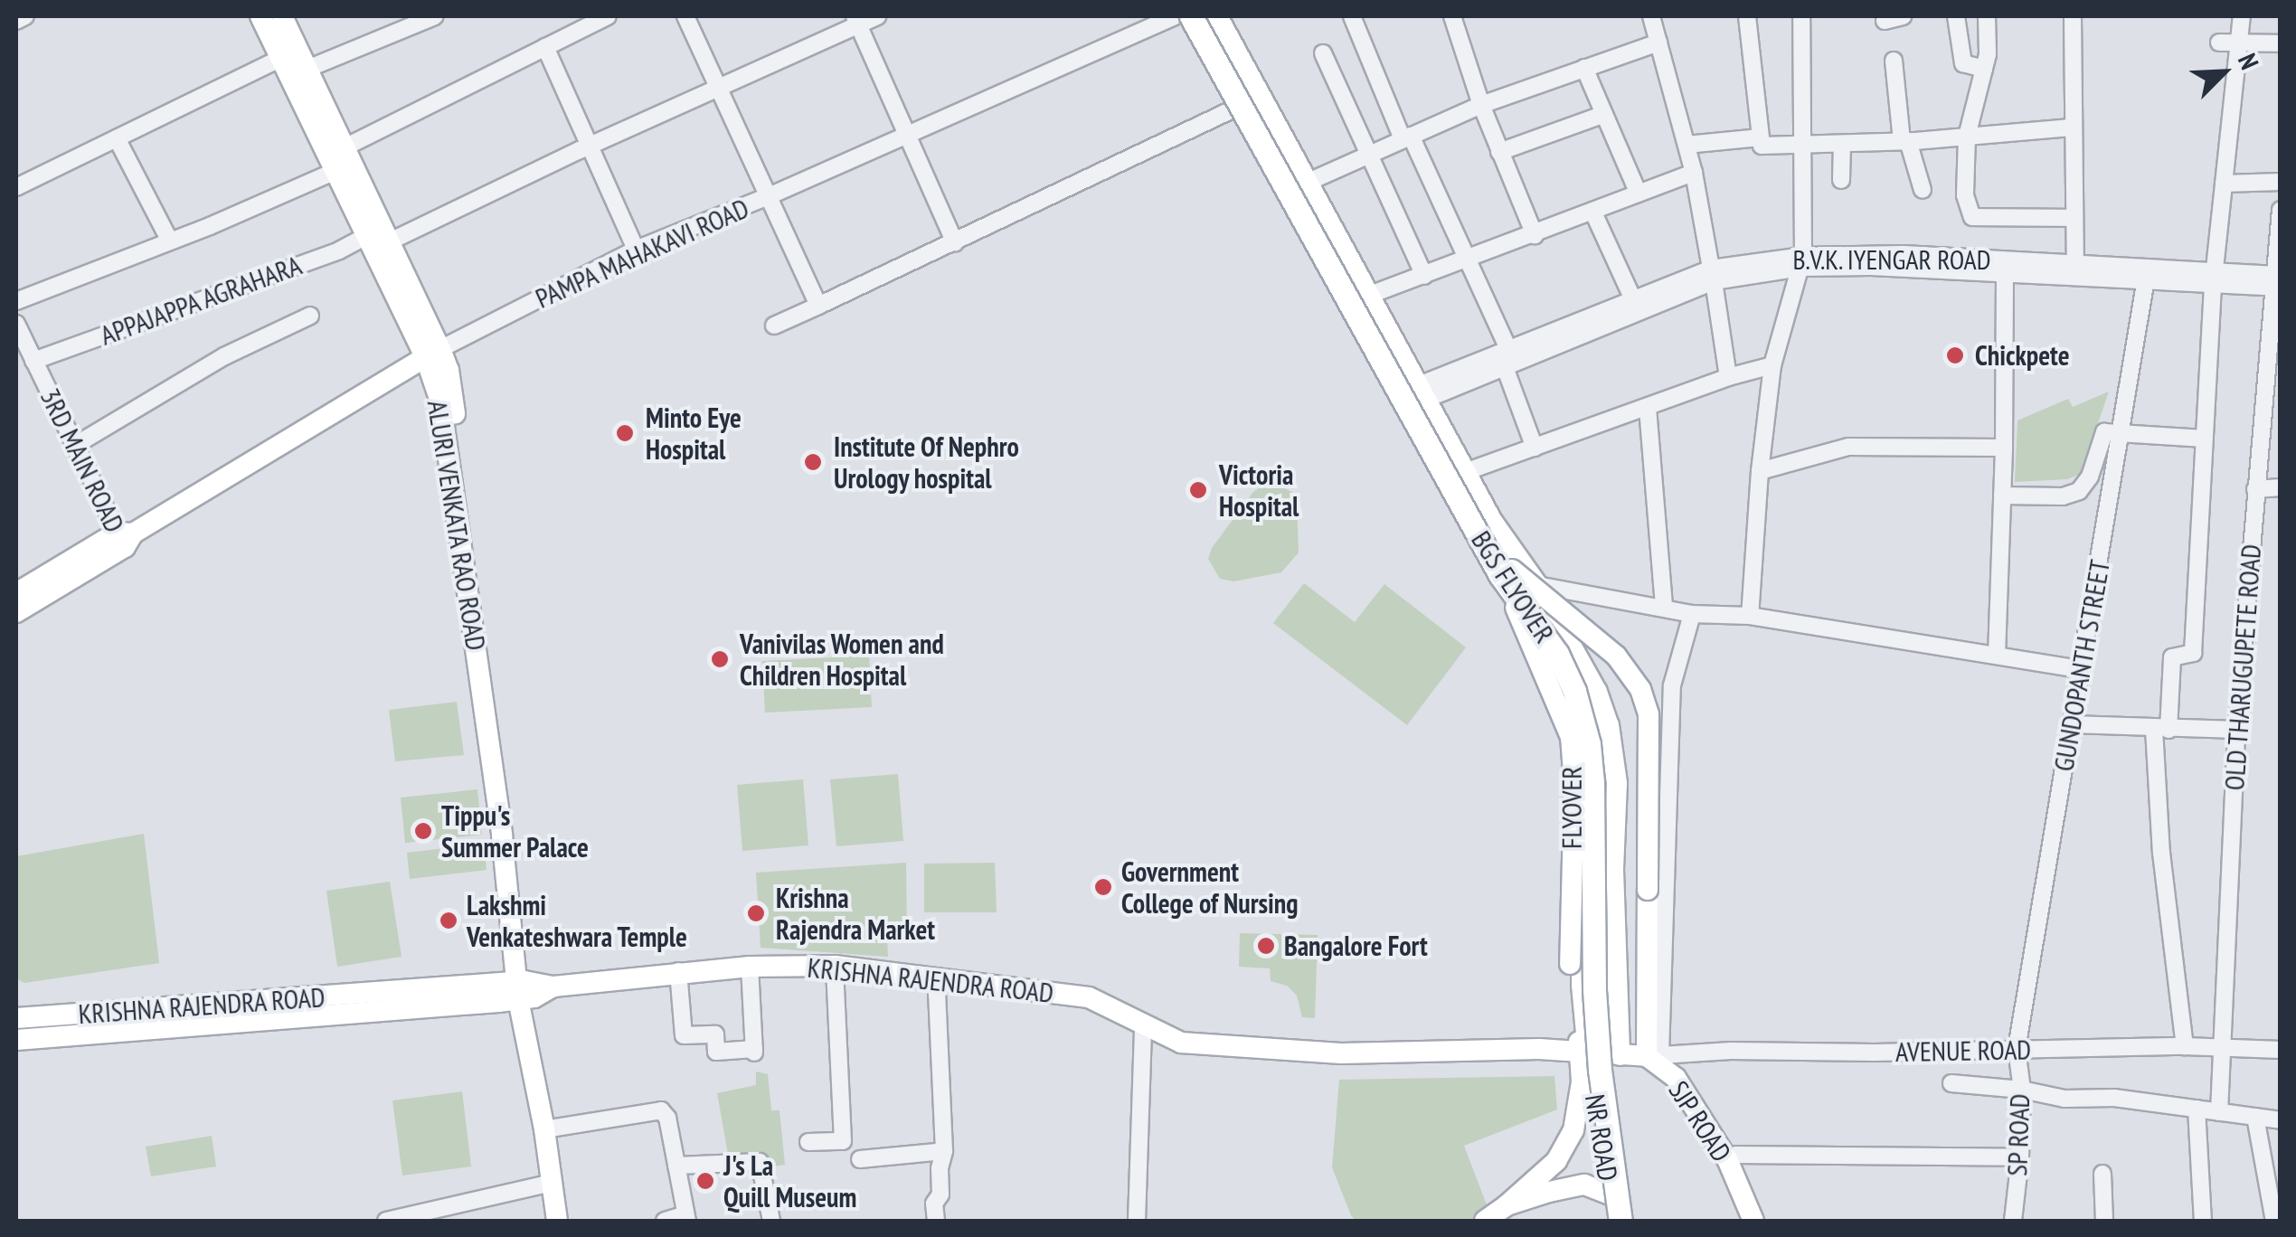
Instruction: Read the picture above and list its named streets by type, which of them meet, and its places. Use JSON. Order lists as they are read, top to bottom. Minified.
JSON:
{"streets":{"highway":["BGS FLYOVER"],"main road":["PAMPA MAHAKAVI ROAD","ALURI VENKATA RAO ROAD","FLYOVER","KRISHNA RAJENDRA ROAD","SJP ROAD","NR ROAD"],"street":["B.V.K. IYENGAR ROAD","APPAJAPPA AGRAHARA","3RD MAIN ROAD","GUNDOPANTH STREET","OLD THARUGUPETE ROAD","AVENUE ROAD","SP ROAD"]},"crossings":[["PAMPA MAHAKAVI ROAD","3RD MAIN ROAD"],["PAMPA MAHAKAVI ROAD","ALURI VENKATA RAO ROAD"],["B.V.K. IYENGAR ROAD","GUNDOPANTH STREET"],["B.V.K. IYENGAR ROAD","OLD THARUGUPETE ROAD"],["APPAJAPPA AGRAHARA","3RD MAIN ROAD"],["APPAJAPPA AGRAHARA","ALURI VENKATA RAO ROAD"],["ALURI VENKATA RAO ROAD","KRISHNA RAJENDRA ROAD"],["BGS FLYOVER","FLYOVER"],["GUNDOPANTH STREET","AVENUE ROAD"],["GUNDOPANTH STREET","SP ROAD"],["OLD THARUGUPETE ROAD","AVENUE ROAD"],["FLYOVER","KRISHNA RAJENDRA ROAD"],["FLYOVER","NR ROAD"],["KRISHNA RAJENDRA ROAD","SJP ROAD"],["KRISHNA RAJENDRA ROAD","NR ROAD"],["AVENUE ROAD","SJP ROAD"],["AVENUE ROAD","SP ROAD"]],"places":["Chickpete","Minto Eye Hospital","Institute Of Nephro Urology hospital","Victoria Hospital","Vanivilas Women and Children Hospital","Tippu's Summer Palace","Government College of Nursing","Krishna Rajendra Market","Lakshmi Venkateshwara Temple","Bangalore Fort","J's La Quill Museum"],"north":"top right"}
